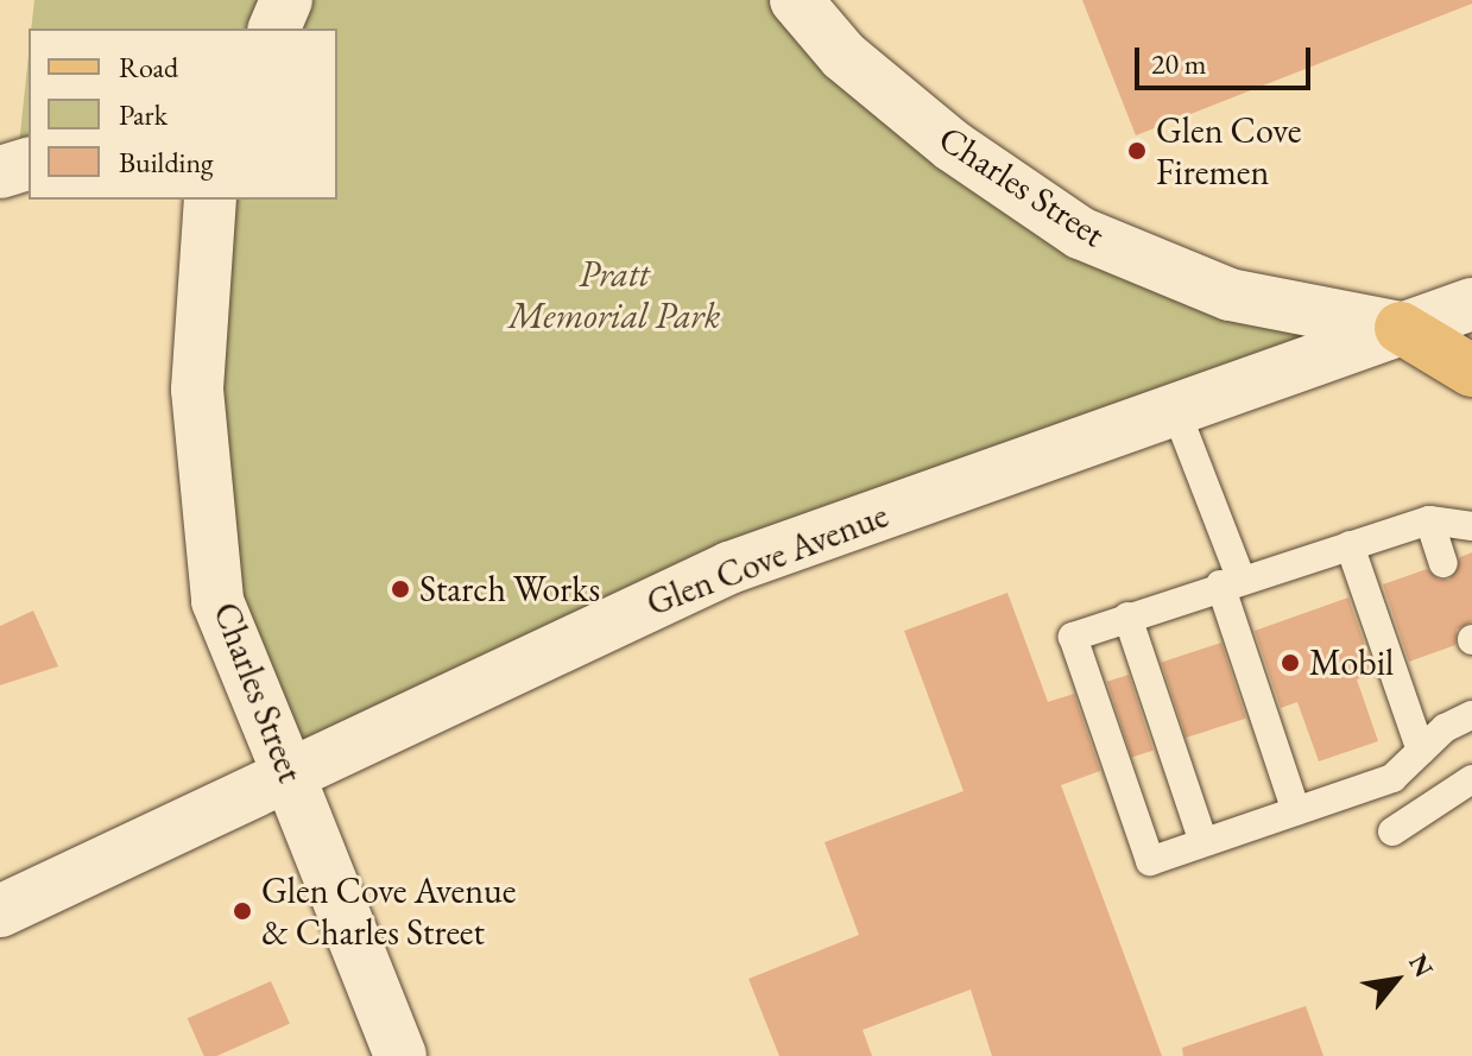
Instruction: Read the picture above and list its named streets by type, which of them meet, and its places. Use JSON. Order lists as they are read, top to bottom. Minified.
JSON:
{"streets":{"street":["Charles Street","Glen Cove Avenue"]},"crossings":[["Charles Street","Glen Cove Avenue"]],"parks":["Pratt Memorial Park"],"places":["Glen Cove Firemen","Starch Works","Mobil","Glen Cove Avenue & Charles Street"],"legend":["Road","Park","Building"],"scale_bar":"20 m","north":"top right"}
